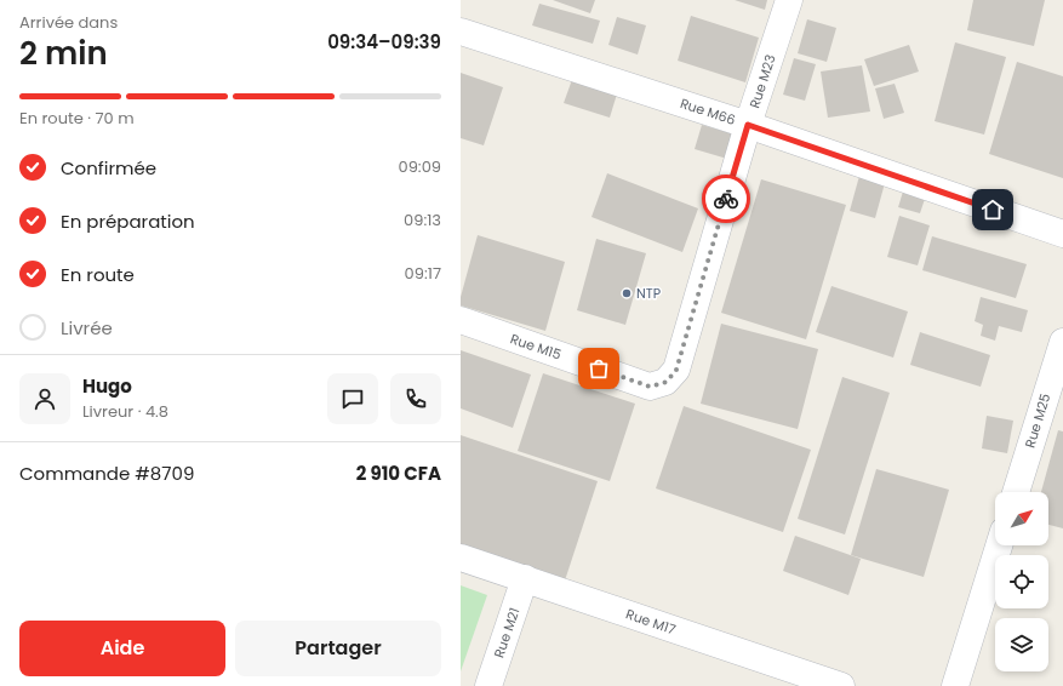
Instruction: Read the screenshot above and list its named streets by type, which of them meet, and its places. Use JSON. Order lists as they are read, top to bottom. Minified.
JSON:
{"streets":{"street":["Rue M23","Rue M66","Rue M15","Rue M25","Rue M17","Rue M21"]},"crossings":[["Rue M23","Rue M66"],["Rue M23","Rue M15"],["Rue M17","Rue M21"]],"places":["NTP"],"north":"top right","page":{"heading":["2 min","Arrivée dans","09:34–09:39"],"panel":["Hugo","Livreur · 4.8","Commande #8709","2 910 CFA"],"bar":"En route · 70 m","list":[["Confirmée","09:09"],["En préparation","09:13"],["En route","09:17"],"Livrée"],"buttons":["Aide","Partager"]}}
